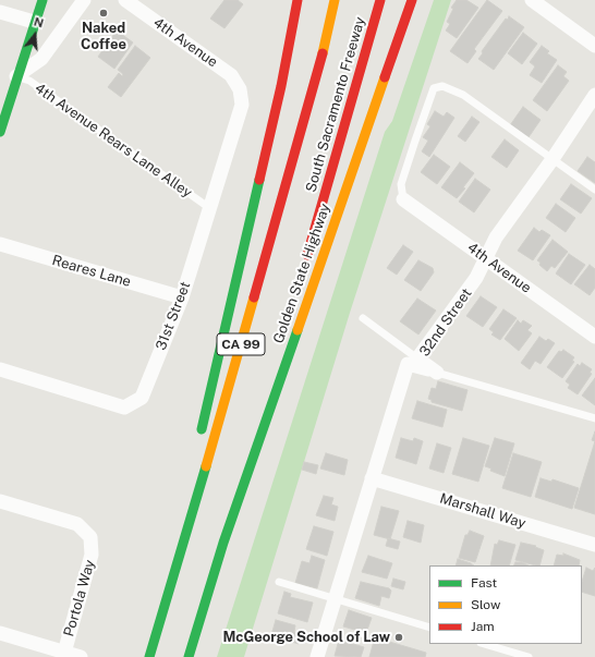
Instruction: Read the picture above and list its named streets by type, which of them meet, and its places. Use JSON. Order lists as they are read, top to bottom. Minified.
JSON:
{"streets":{"main road":["South Sacramento Freeway","Golden State Highway","CA 99"],"street":["4th Avenue","Reares Lane","31st Street","32nd Street","Marshall Way","Portola Way"],"lane":["4th Avenue Rears Lane Alley"]},"crossings":[["4th Avenue","31st Street"],["4th Avenue","32nd Street"],["4th Avenue Rears Lane Alley","31st Street"],["Reares Lane","31st Street"],["32nd Street","Marshall Way"]],"places":["Naked Coffee","McGeorge School of Law"],"legend":["Fast","Slow","Jam"],"north":"top"}
